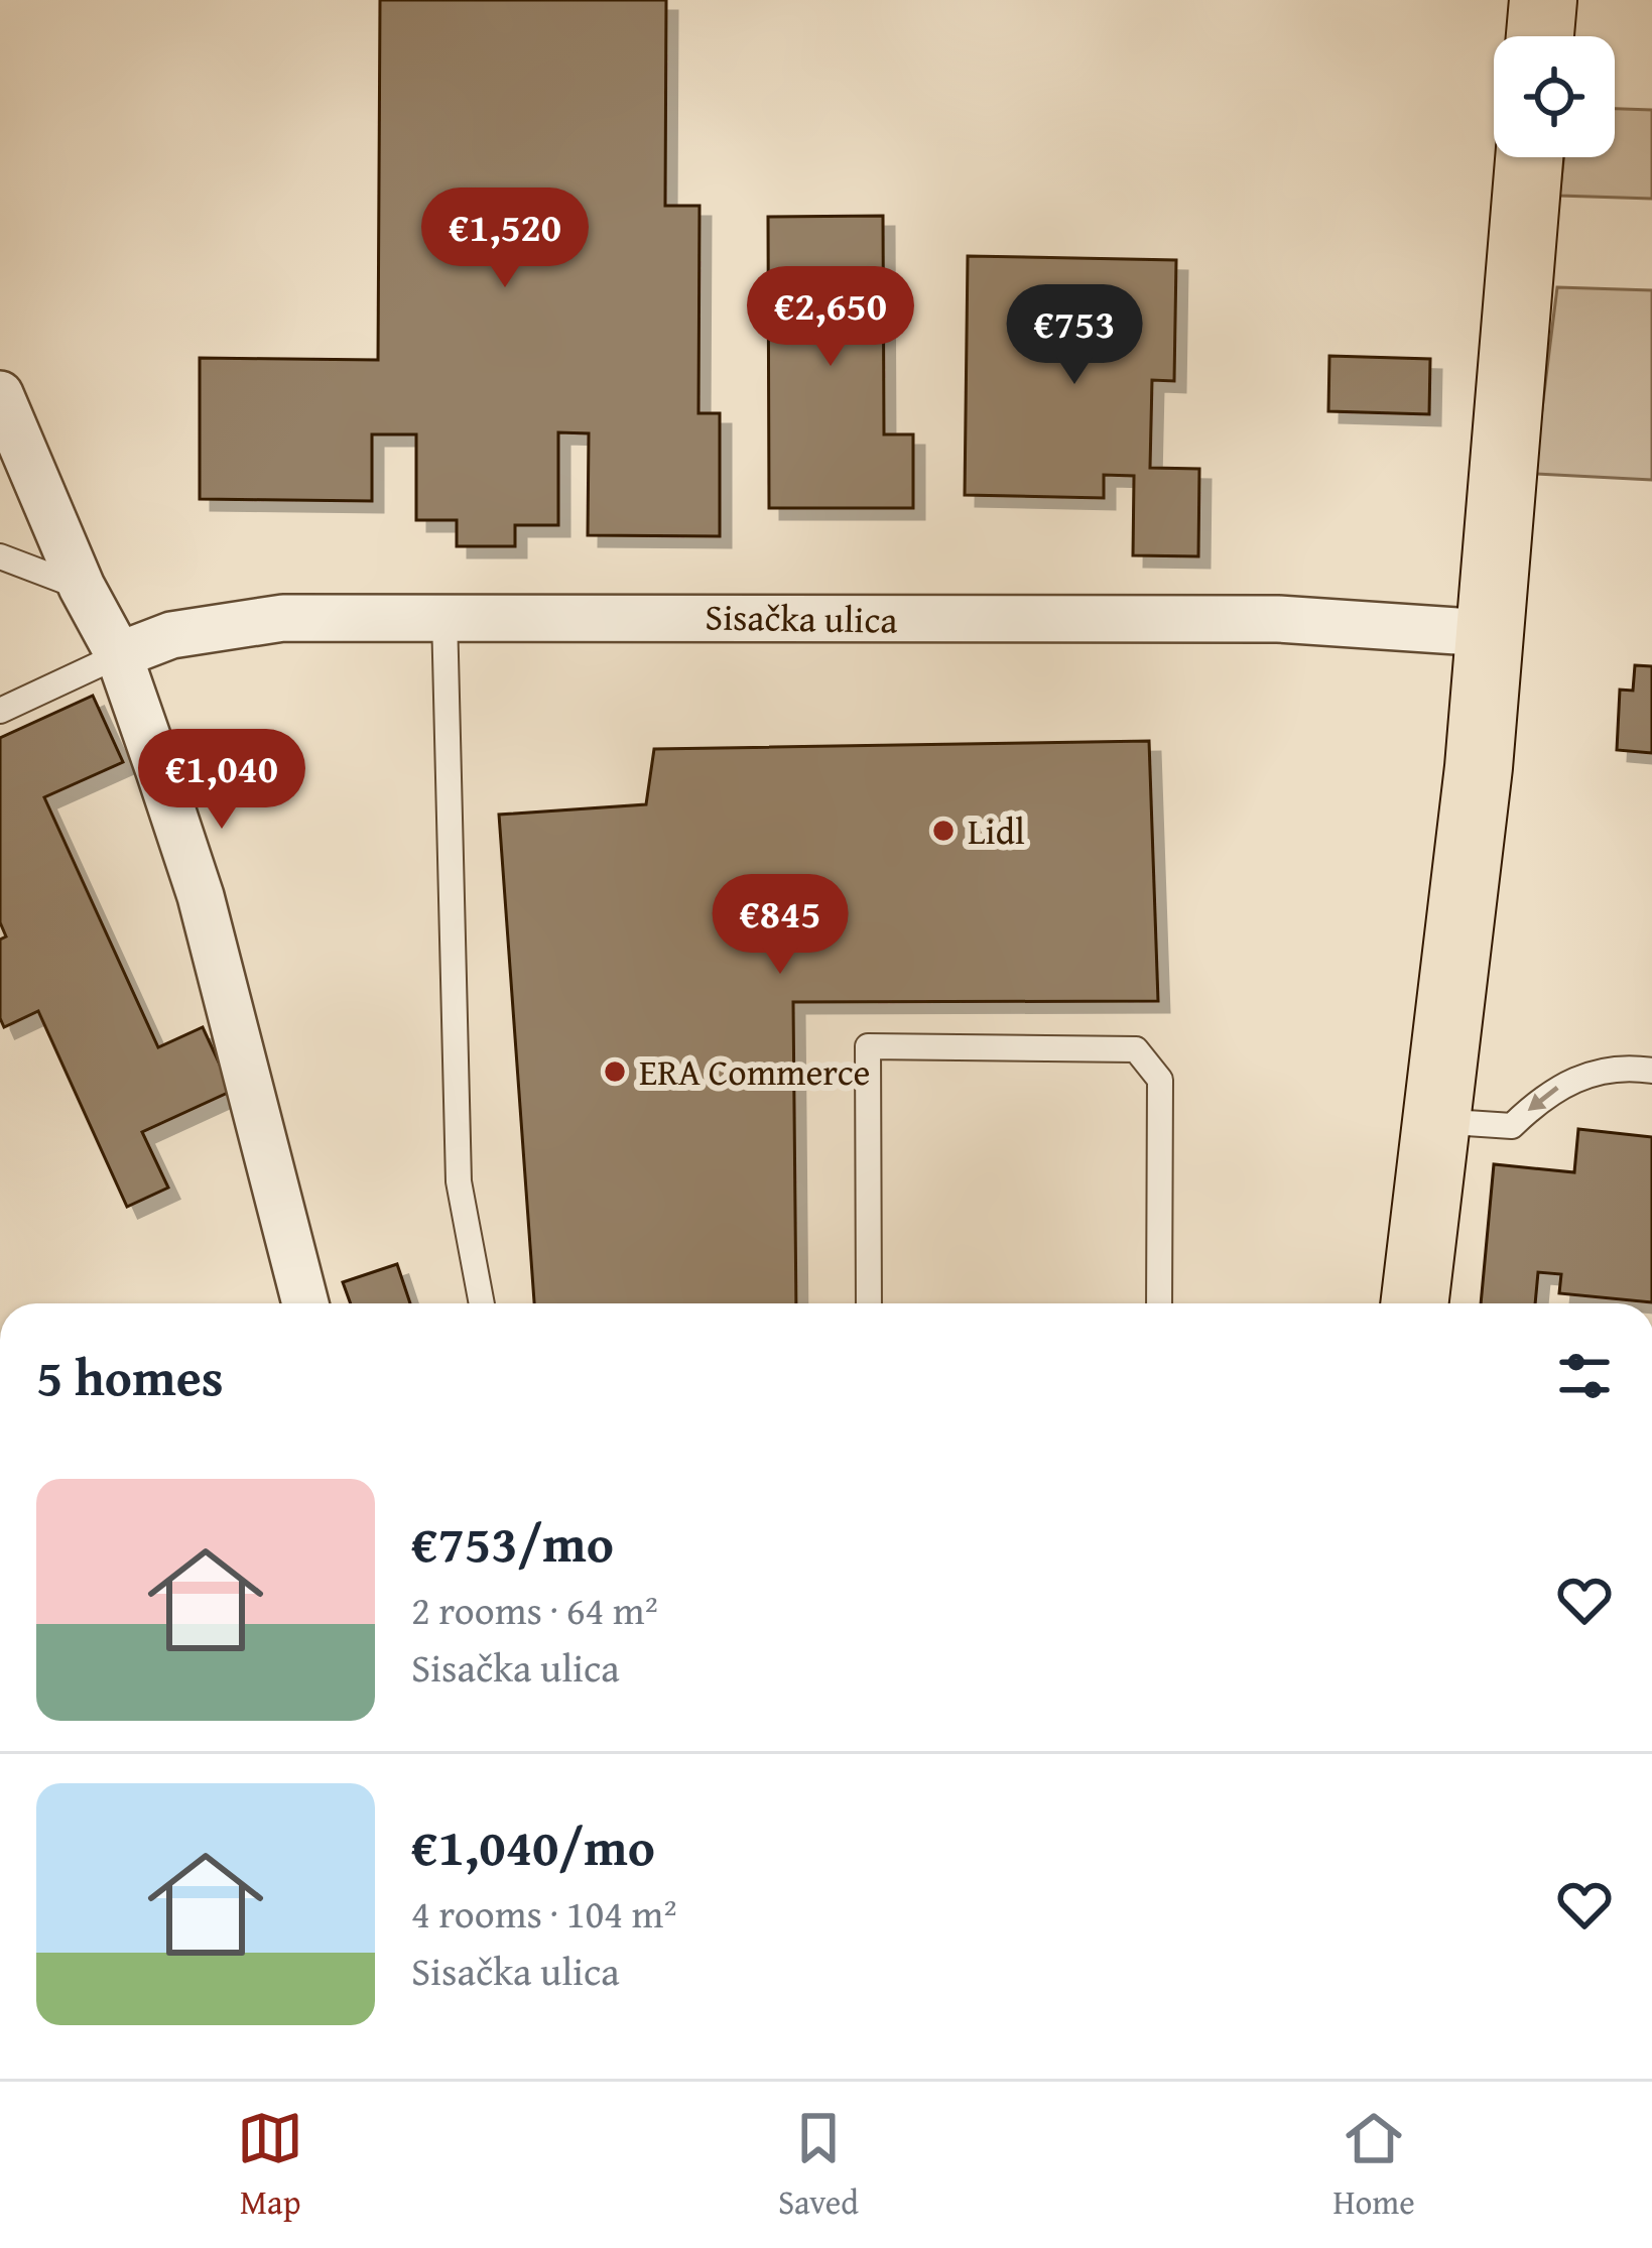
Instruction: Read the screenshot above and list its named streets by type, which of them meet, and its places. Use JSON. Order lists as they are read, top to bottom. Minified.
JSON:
{"streets":{"street":["Sisačka ulica"]},"places":["Lidl","ERA Commerce"],"page":{"price":["€1,520","€2,650","€753","€1,040","€845"],"heading":"5 homes","list":[{"name":"€753/mo","note":"2 rooms · 64 m² · Sisačka ulica"},{"name":"€1,040/mo","note":"4 rooms · 104 m² · Sisačka ulica"}],"tabs":["Map","Saved","Home"]}}
